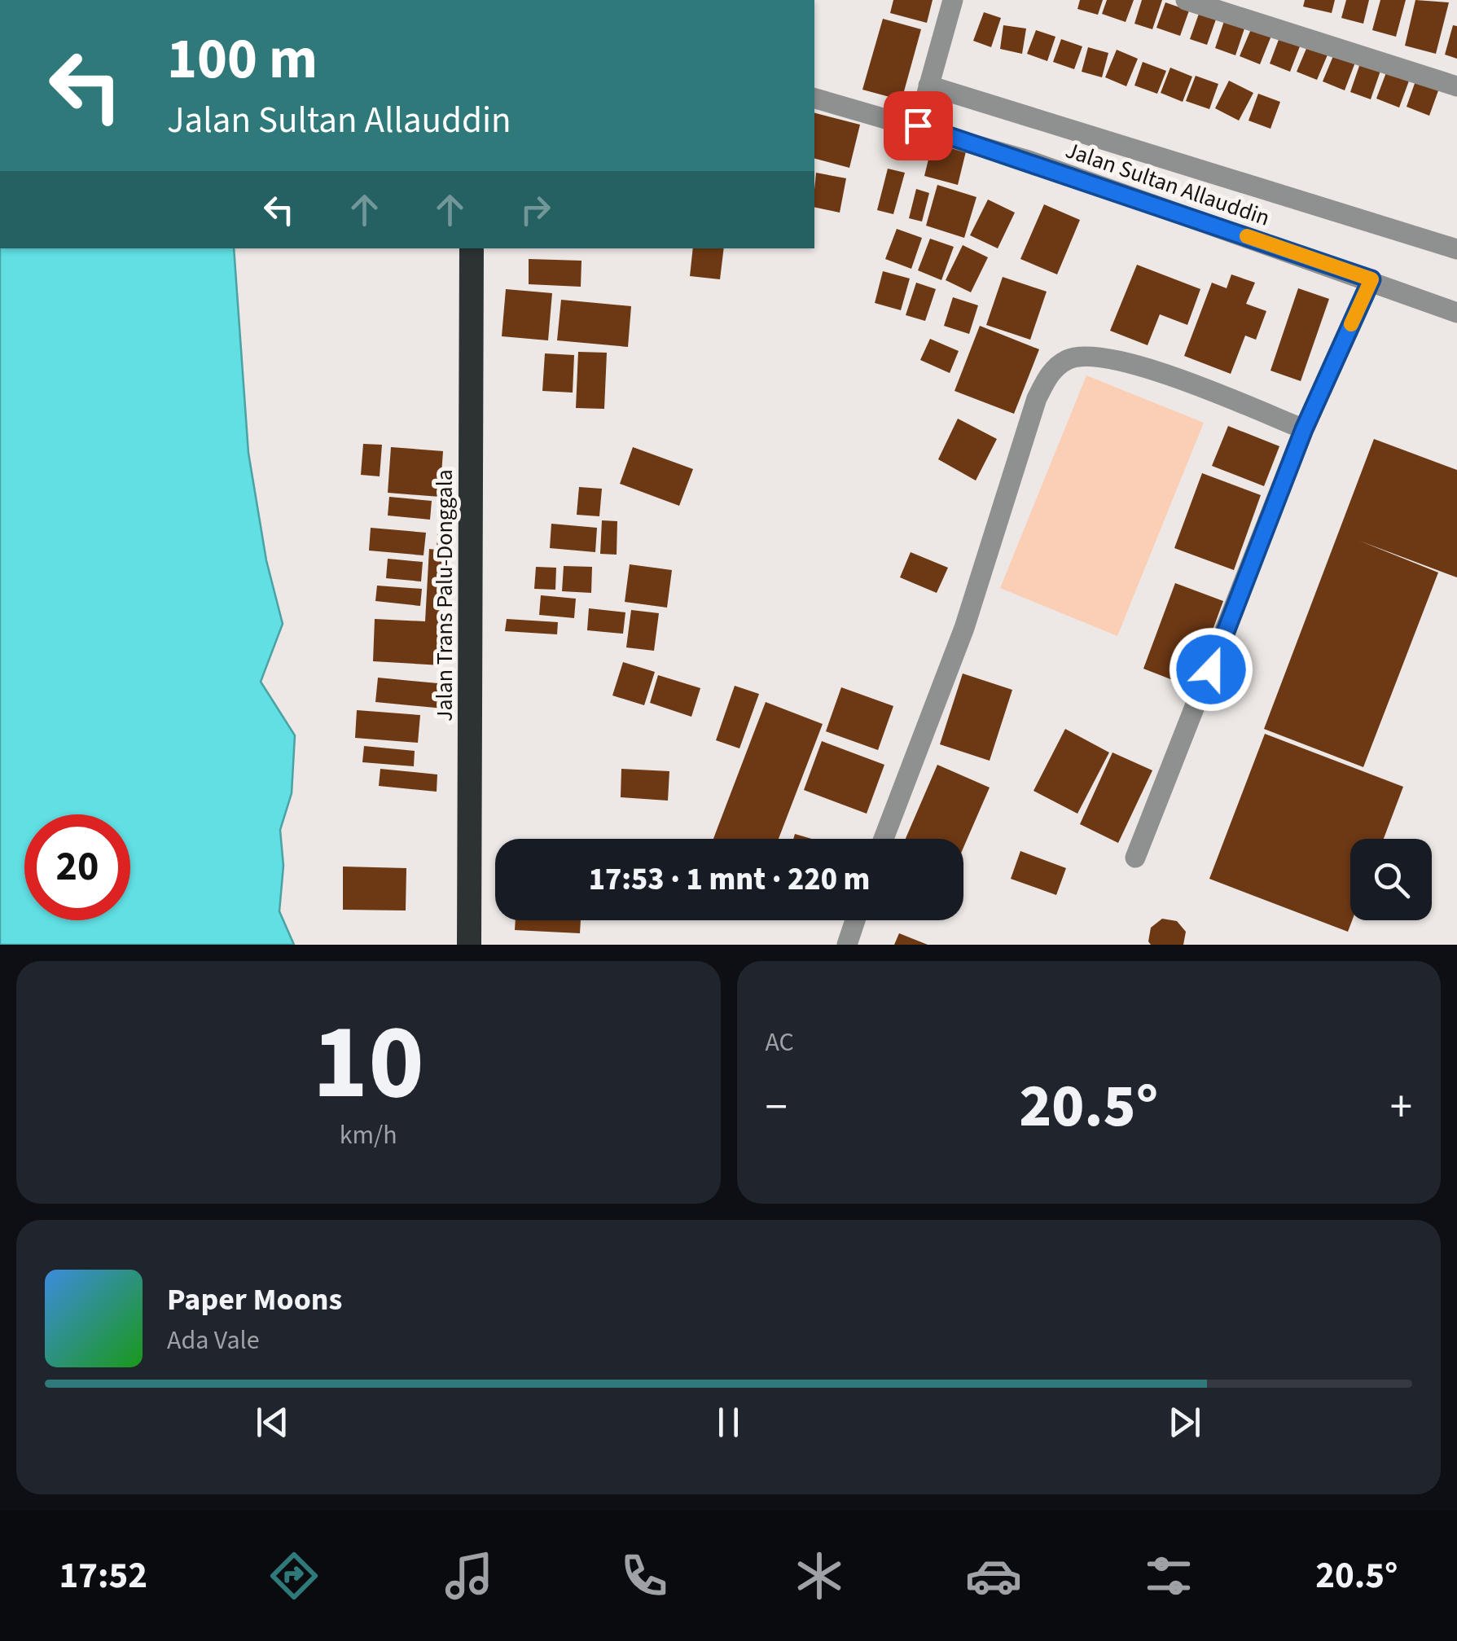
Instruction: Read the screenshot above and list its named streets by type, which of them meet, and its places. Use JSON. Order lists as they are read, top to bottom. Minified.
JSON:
{"streets":{"highway":["Jalan Trans Palu-Donggala"],"street":["Jalan Sultan Allauddin"]},"page":{"turn":["100 m","Jalan Sultan Allauddin"],"limit":"20","trip":"17:53 · 1 mnt · 220 m","tile":[["10","km/h"],"AC"],"heat":["−","20.5°","+"],"song":["Paper Moons","Ada Vale"],"tabs":["17:52","20.5°"]}}
